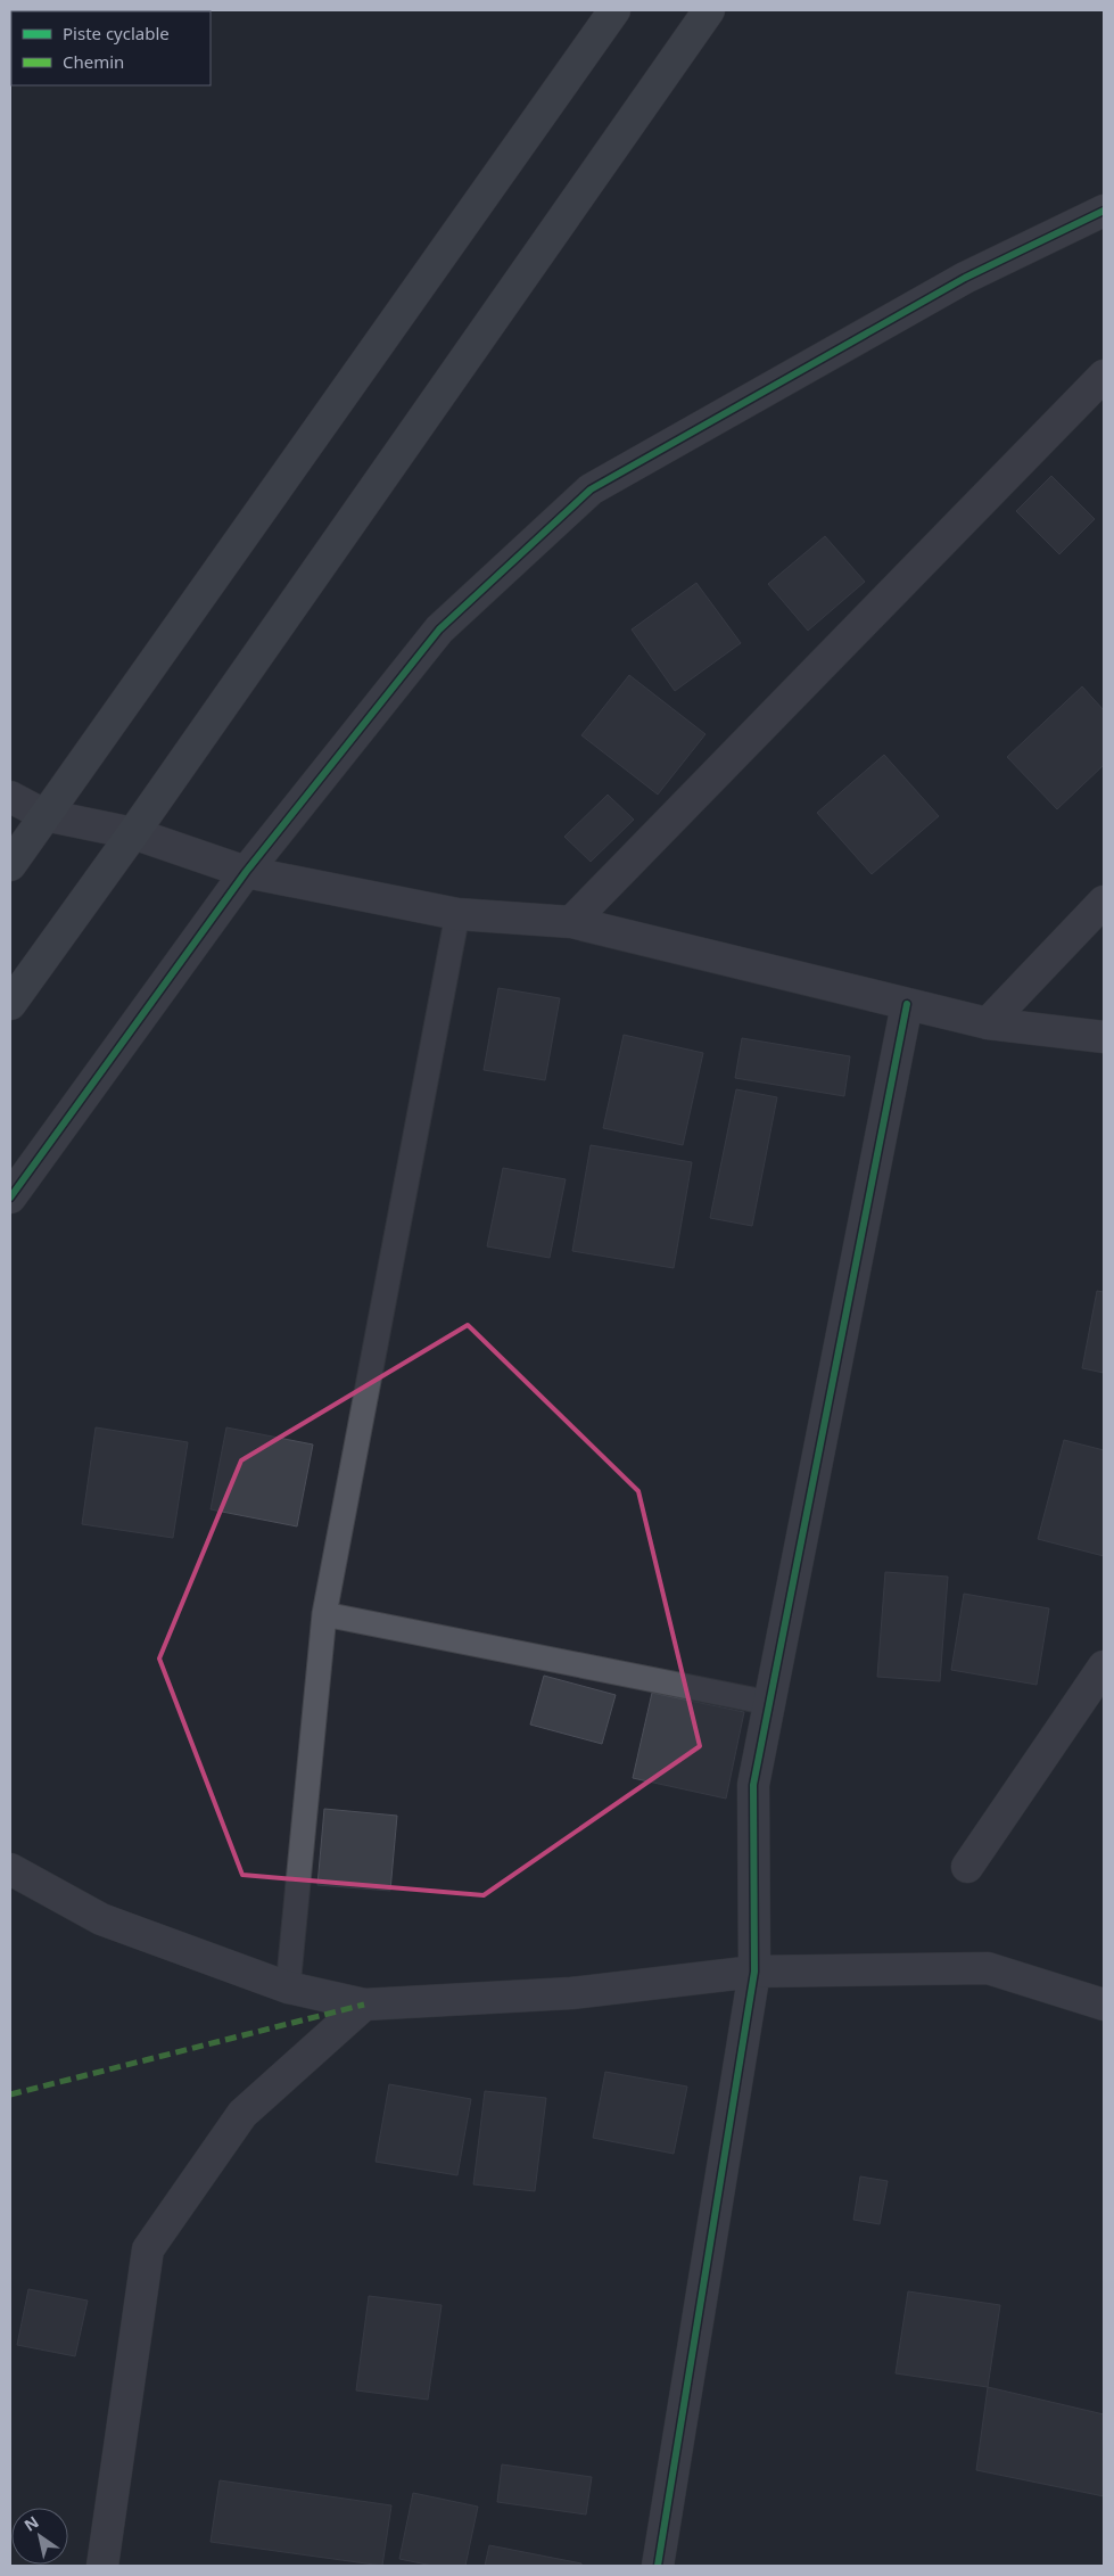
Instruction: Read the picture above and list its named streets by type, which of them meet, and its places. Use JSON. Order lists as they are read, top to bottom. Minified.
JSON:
{"legend":["Piste cyclable","Chemin"],"north":"top left"}
